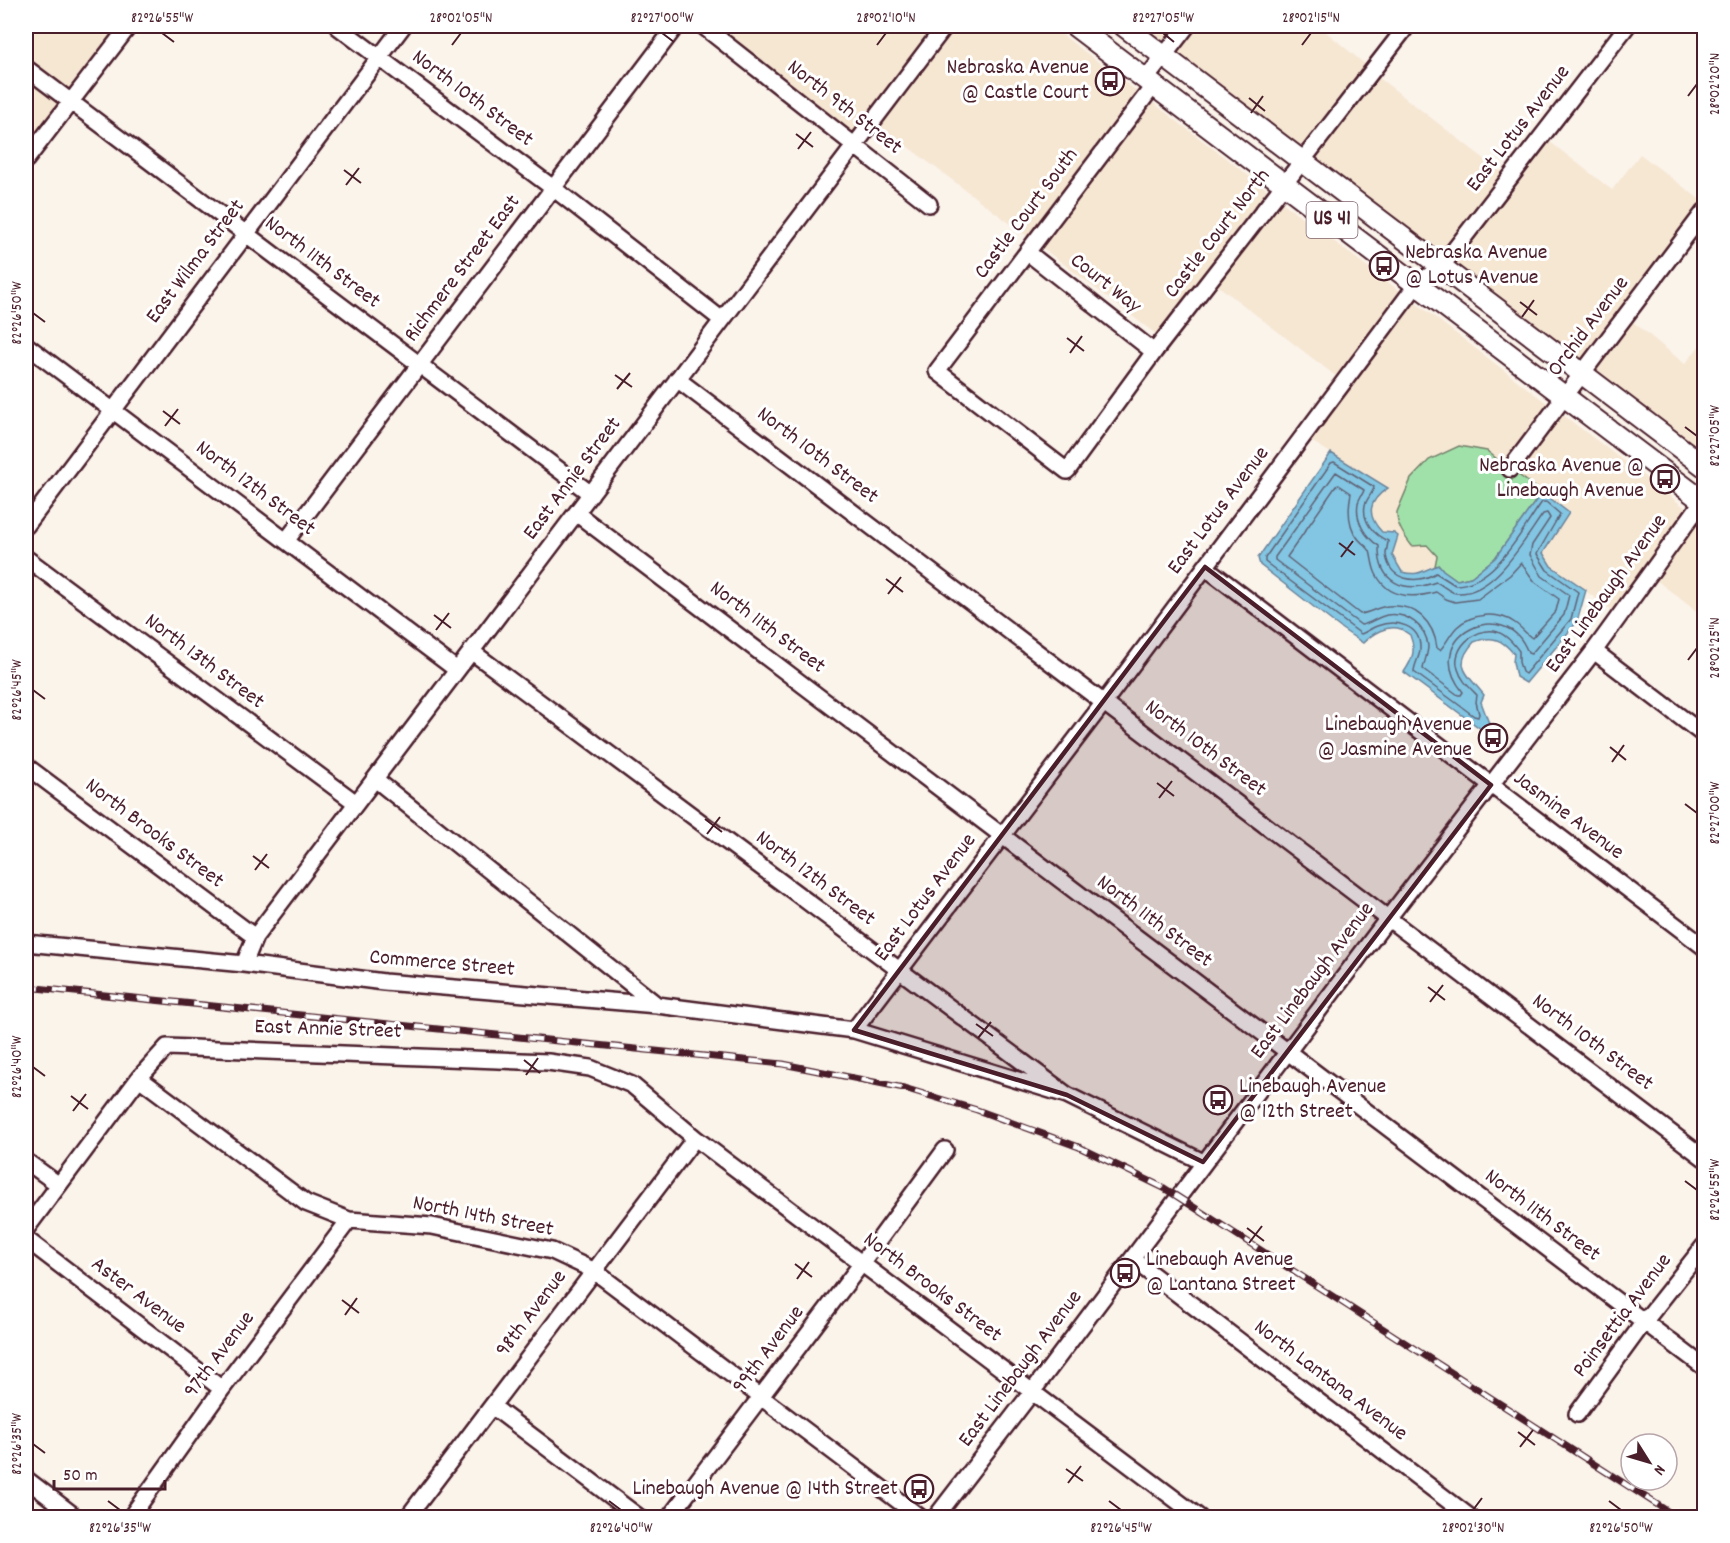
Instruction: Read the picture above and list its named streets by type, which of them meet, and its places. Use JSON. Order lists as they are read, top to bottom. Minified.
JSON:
{"streets":{"main road":["US 41"],"street":["North 10th Street","North 9th Street","East Lotus Avenue","Castle Court South","Castle Court North","East Wilma Street","North 11th Street","Richmere Street East","Court Way","Orchid Avenue","East Annie Street","North 12th Street","East Linebaugh Avenue","North 13th Street","Jasmine Avenue","North Brooks Street","Commerce Street","North 14th Street","Aster Avenue","98th Avenue","Poinsettia Avenue","99th Avenue","97th Avenue","North Lantana Avenue"]},"crossings":[["North 10th Street","East Lotus Avenue"],["North 10th Street","East Wilma Street"],["North 10th Street","Richmere Street East"],["North 10th Street","East Annie Street"],["North 10th Street","East Linebaugh Avenue"],["North 9th Street","East Annie Street"],["East Lotus Avenue","US 41"],["East Lotus Avenue","North 11th Street"],["East Lotus Avenue","North 12th Street"],["East Lotus Avenue","Jasmine Avenue"],["East Lotus Avenue","Commerce Street"],["Castle Court South","US 41"],["Castle Court South","Castle Court North"],["Castle Court South","Court Way"],["US 41","Castle Court North"],["US 41","Orchid Avenue"],["US 41","East Linebaugh Avenue"],["Castle Court North","Court Way"],["East Wilma Street","North 11th Street"],["East Wilma Street","North 12th Street"],["North 11th Street","Richmere Street East"],["North 11th Street","East Annie Street"],["North 11th Street","East Linebaugh Avenue"],["North 11th Street","Poinsettia Avenue"],["Richmere Street East","North 12th Street"],["East Annie Street","North 12th Street"],["East Annie Street","North 13th Street"],["East Annie Street","North Brooks Street"],["East Annie Street","Commerce Street"],["East Annie Street","North 14th Street"],["East Annie Street","98th Avenue"],["North 12th Street","East Linebaugh Avenue"],["North 12th Street","Commerce Street"],["East Linebaugh Avenue","Jasmine Avenue"],["East Linebaugh Avenue","North Brooks Street"],["East Linebaugh Avenue","North Lantana Avenue"],["North Brooks Street","98th Avenue"],["North Brooks Street","99th Avenue"],["North 14th Street","98th Avenue"],["North 14th Street","99th Avenue"],["North 14th Street","97th Avenue"],["Aster Avenue","97th Avenue"]],"places":{"bus stop":["Nebraska Avenue @ Castle Court","Nebraska Avenue @ Lotus Avenue","Nebraska Avenue @ Linebaugh Avenue","Linebaugh Avenue @ Jasmine Avenue","Linebaugh Avenue @ 12th Street","Linebaugh Avenue @ Lantana Street","Linebaugh Avenue @ 14th Street"]},"scale_bar":"50 m","north":"bottom right","coordinates":["82°26'55\"W","28°02'05\"N","82°27'00\"W","28°02'10\"N","82°27'05\"W","28°02'15\"N","28°02'20\"N","82°26'50\"W","28°02'25\"N","82°26'45\"W","82°26'40\"W","82°26'35\"W","28°02'30\"N"]}
